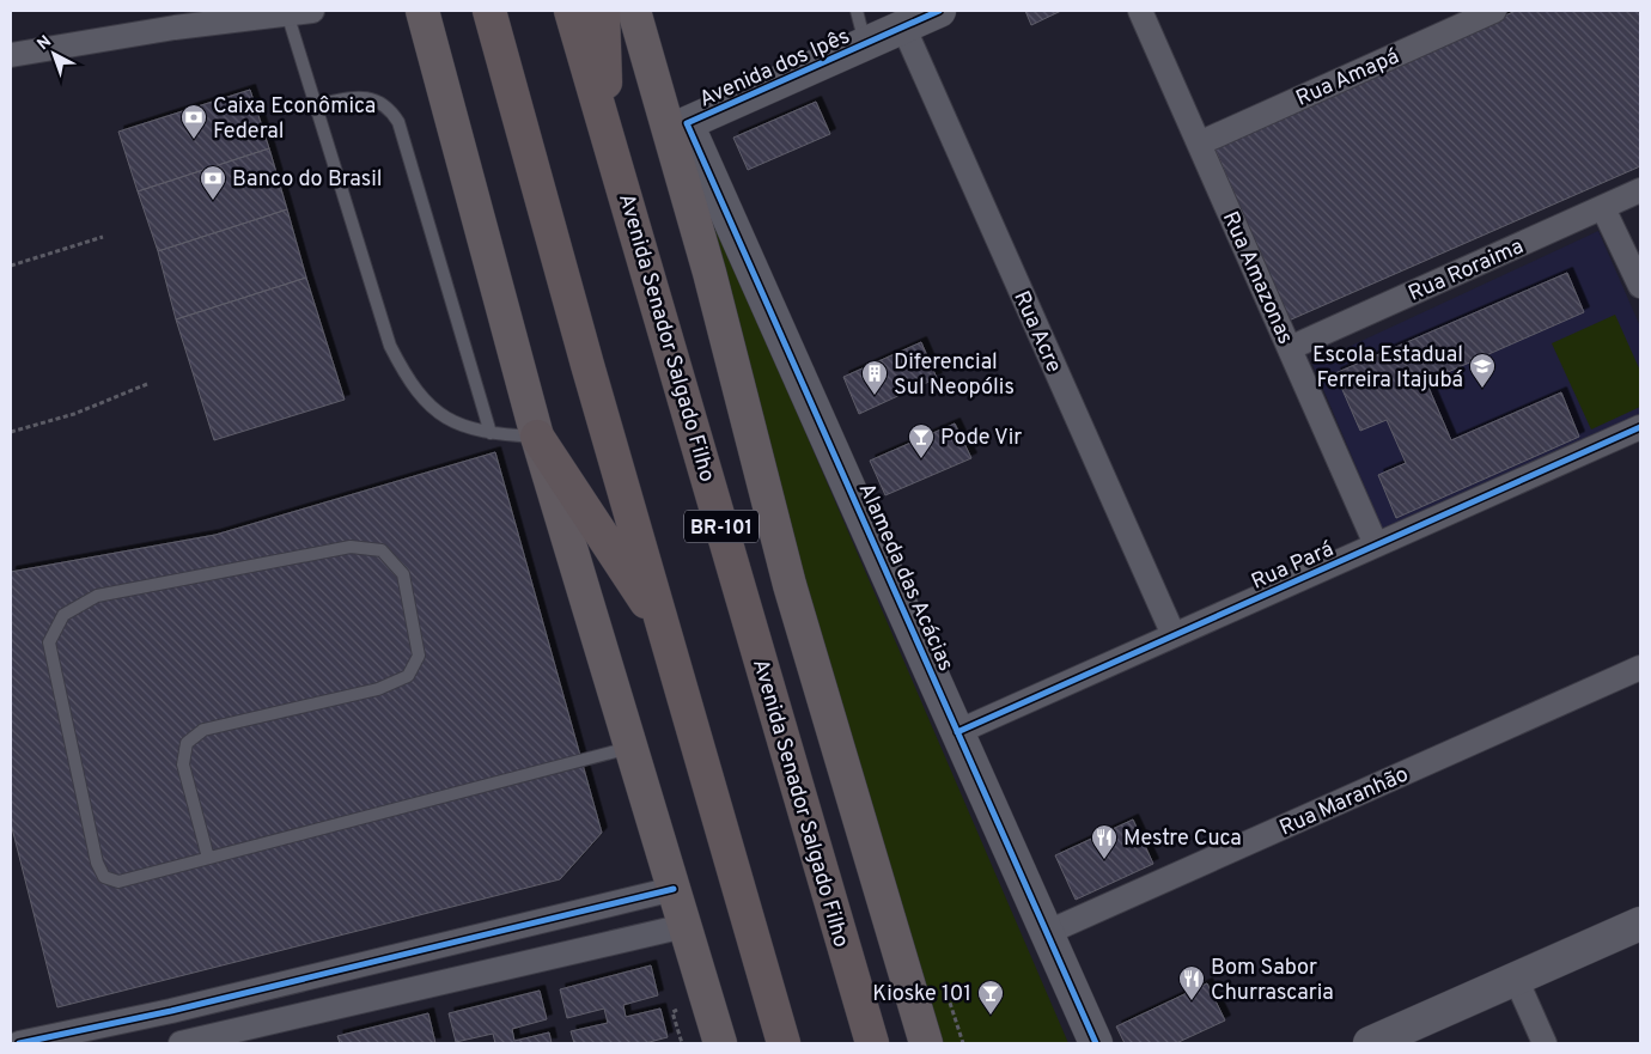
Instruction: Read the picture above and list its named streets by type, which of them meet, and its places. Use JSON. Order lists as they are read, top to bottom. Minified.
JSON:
{"streets":{"highway":["Avenida Senador Salgado Filho","BR-101"],"street":["Avenida dos Ipês","Rua Amapá","Rua Roraima","Rua Amazonas","Rua Acre","Rua Pará","Alameda das Acácias","Rua Maranhão"]},"crossings":[["Avenida dos Ipês","Rua Acre"],["Avenida dos Ipês","Alameda das Acácias"],["Rua Amapá","Rua Amazonas"],["Rua Roraima","Rua Amazonas"],["Rua Amazonas","Rua Pará"],["Rua Acre","Rua Pará"],["Rua Pará","Alameda das Acácias"],["Alameda das Acácias","Rua Maranhão"]],"places":{"bank":["Caixa Econômica Federal","Banco do Brasil"],"school or university":["Escola Estadual Ferreira Itajubá"],"building":["Diferencial Sul Neopólis"],"bar":["Pode Vir","Kioske 101"],"restaurant":["Mestre Cuca","Bom Sabor Churrascaria"]},"north":"top left"}
